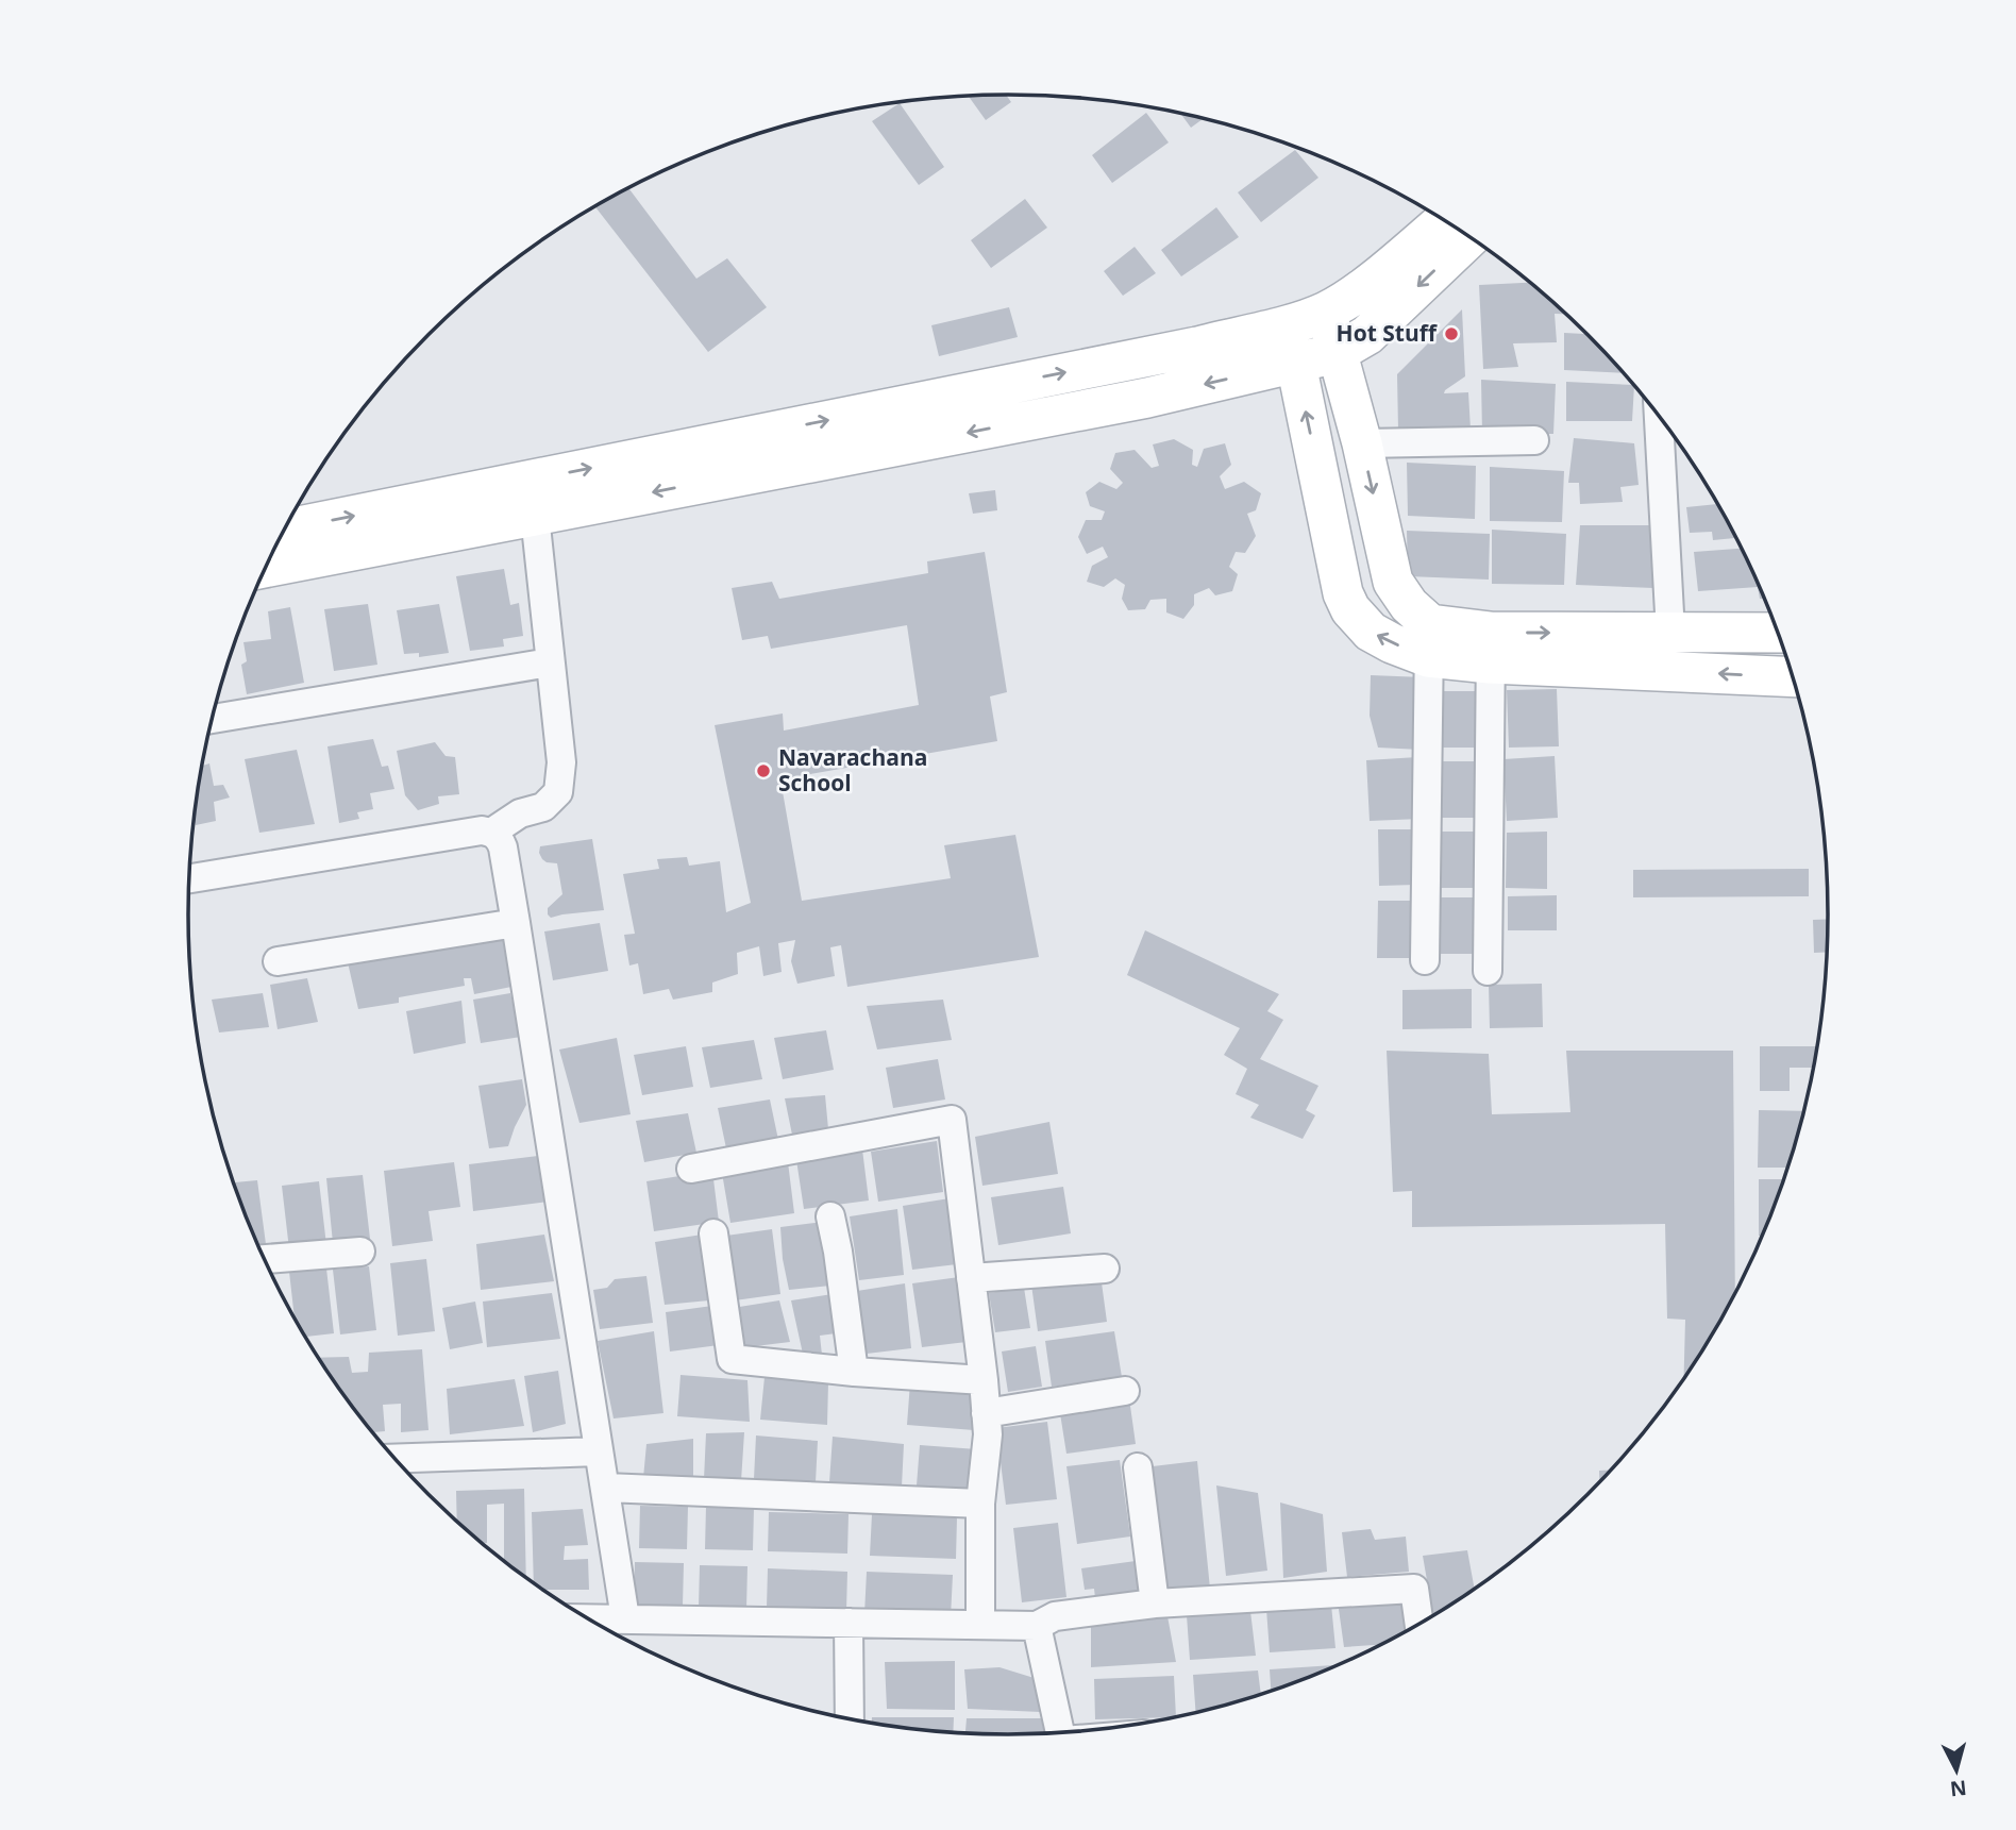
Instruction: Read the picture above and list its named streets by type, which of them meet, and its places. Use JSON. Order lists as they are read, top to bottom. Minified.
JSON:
{"places":["Hot Stuff","Navarachana School"],"north":"bottom"}
